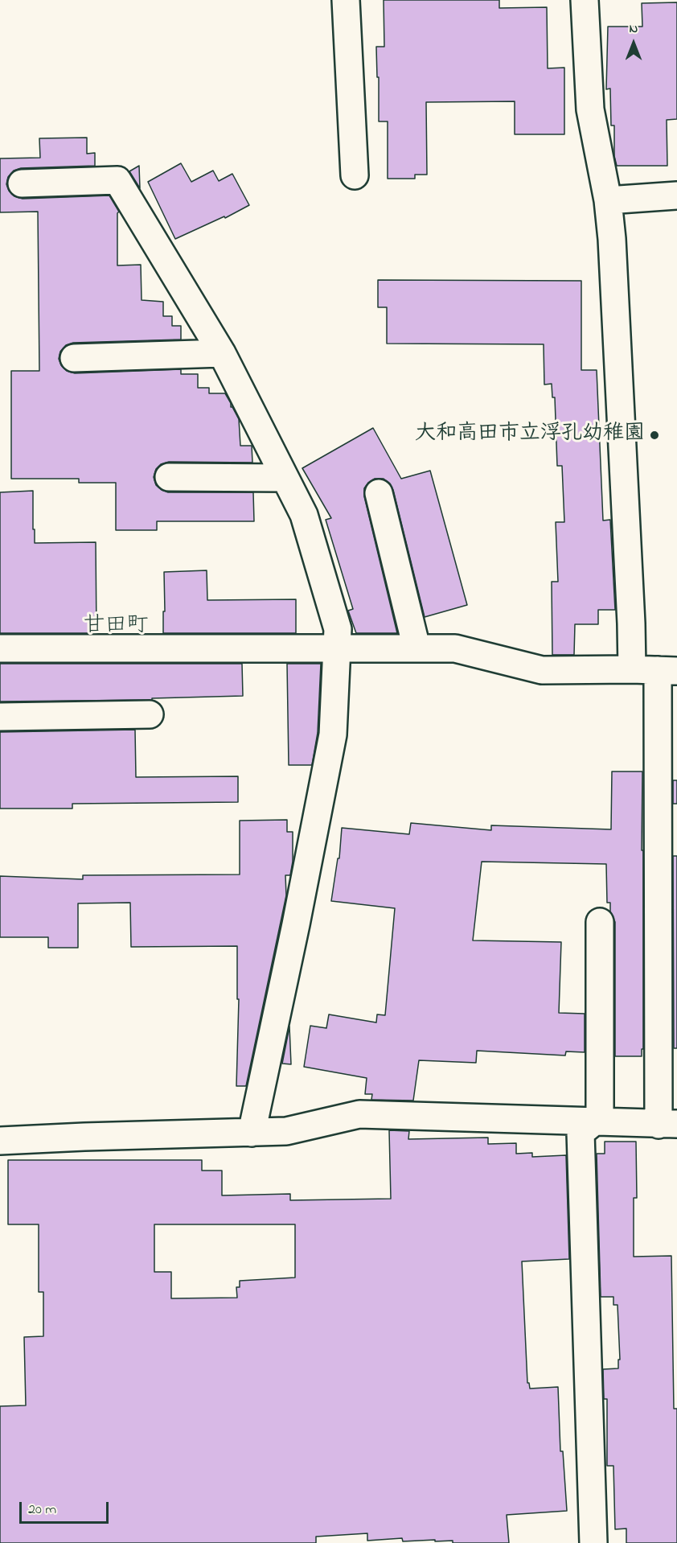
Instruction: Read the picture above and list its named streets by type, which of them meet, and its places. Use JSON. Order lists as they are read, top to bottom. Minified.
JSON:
{"districts":["甘田町"],"places":["大和高田市立浮孔幼稚園"],"scale_bar":"20 m","north":"top"}
